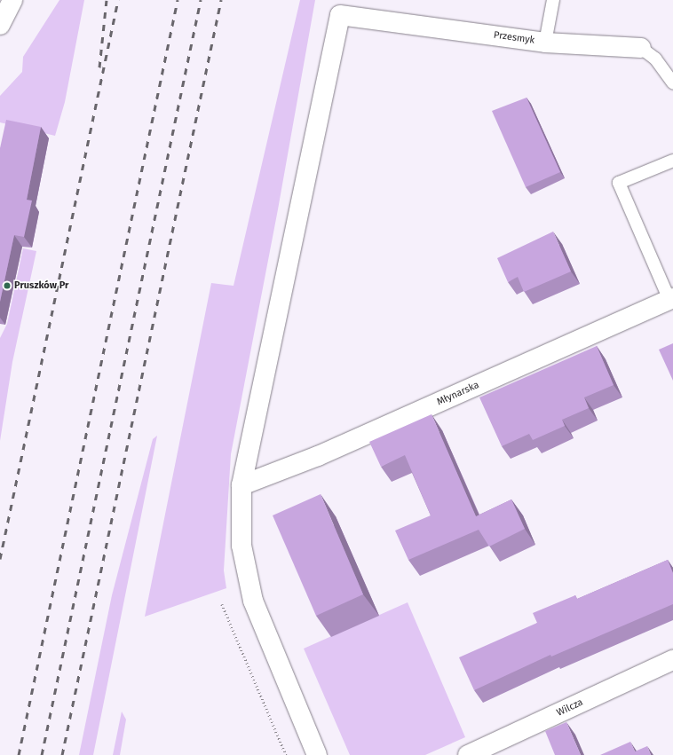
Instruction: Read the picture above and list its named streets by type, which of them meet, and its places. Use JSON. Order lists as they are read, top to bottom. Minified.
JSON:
{"streets":{"street":["Przesmyk","Młynarska","Wilcza"]},"crossings":[["Przesmyk","Młynarska"]],"places":["Pruszków Pr"]}
